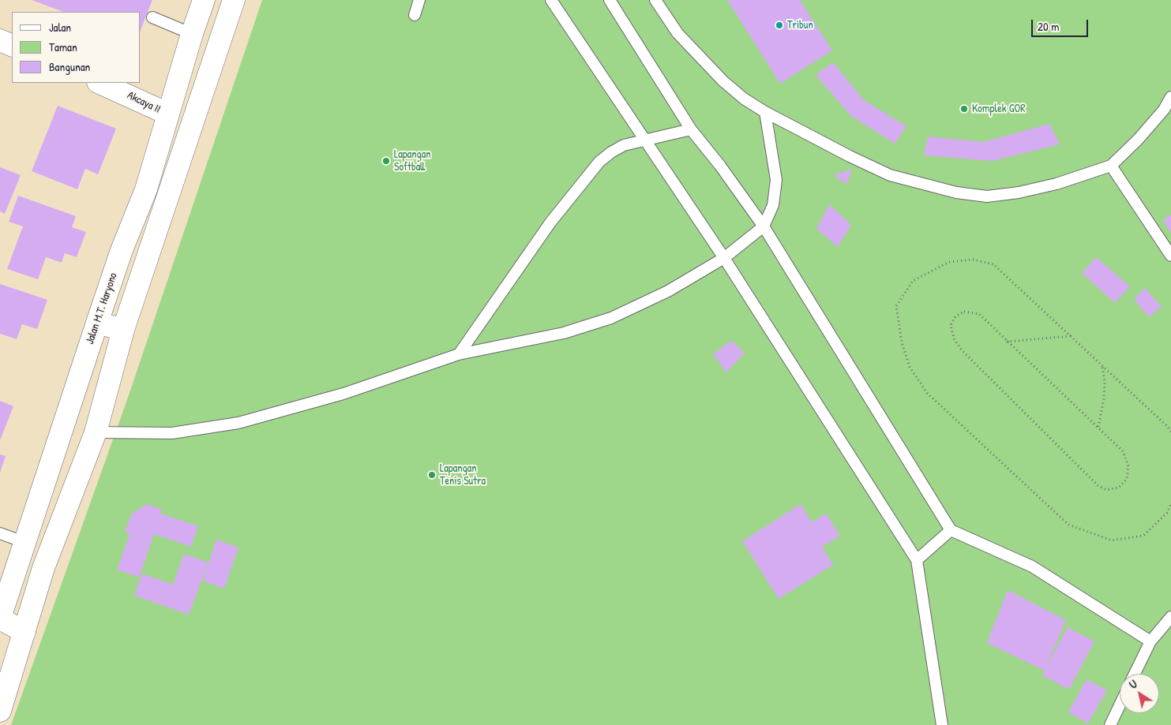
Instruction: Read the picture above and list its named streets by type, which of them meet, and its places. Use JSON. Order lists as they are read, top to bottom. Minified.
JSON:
{"streets":{"street":["Akcaya II","Jalan M.T. Haryono"]},"crossings":[["Akcaya II","Jalan M.T. Haryono"]],"places":["Tribun","Komplek GOR","Lapangan Softball","Lapangan Tenis Sutra"],"legend":["Jalan","Taman","Bangunan"],"scale_bar":"20 m","north":"top left"}
